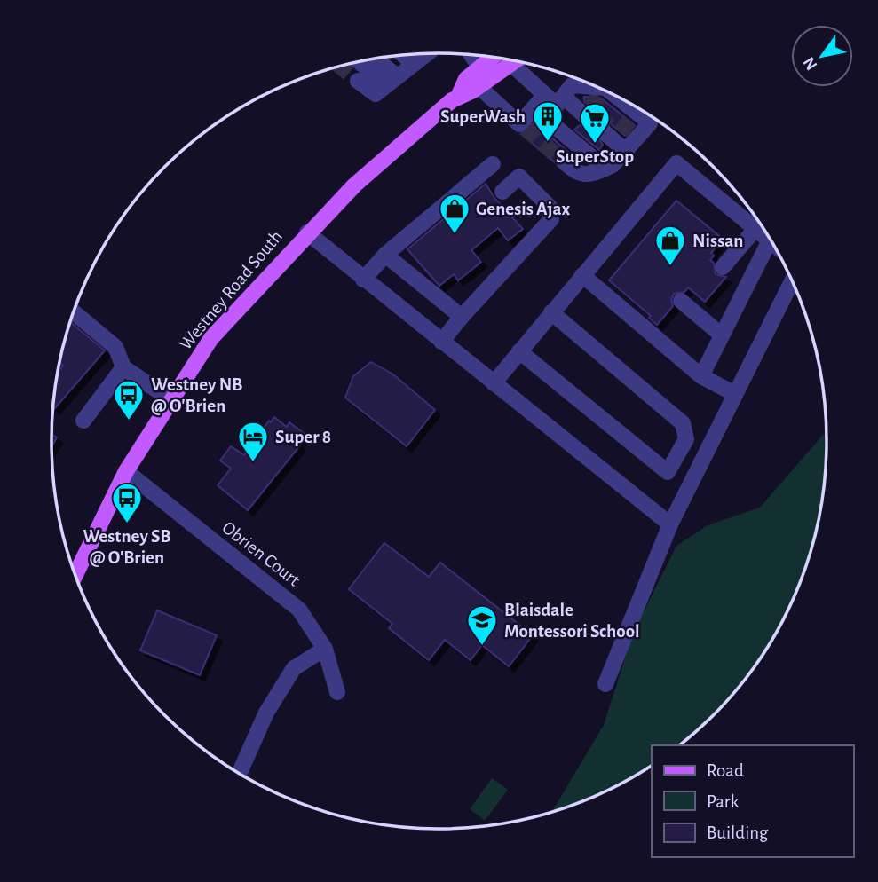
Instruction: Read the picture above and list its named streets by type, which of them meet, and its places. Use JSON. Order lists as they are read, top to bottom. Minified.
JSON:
{"streets":{"main road":["Westney Road South"],"street":["Obrien Court"]},"crossings":[["Westney Road South","Obrien Court"]],"places":{"building":["SuperWash"],"supermarket":["SuperStop"],"shop":["Genesis Ajax","Nissan"],"bus stop":["Westney NB @ O'Brien","Westney SB @ O'Brien"],"hotel":["Super 8"],"school or university":["Blaisdale Montessori School"]},"legend":["Road","Park","Building"],"north":"bottom left"}
